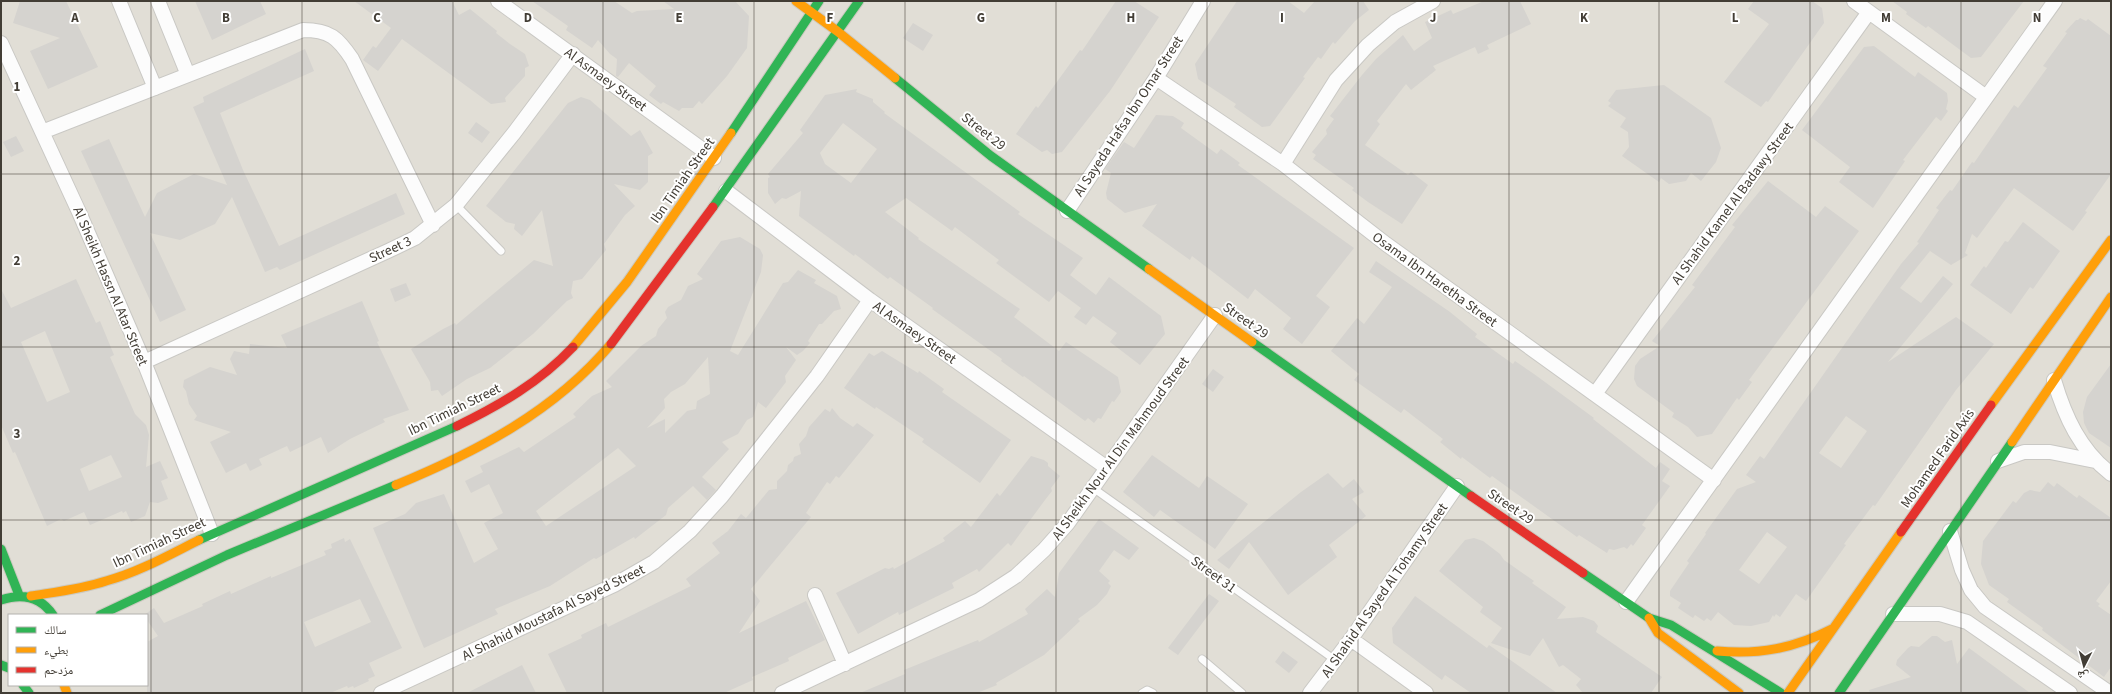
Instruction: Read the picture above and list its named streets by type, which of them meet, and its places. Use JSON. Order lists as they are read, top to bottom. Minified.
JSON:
{"streets":{"street":["Al Asmaey Street","Al Sayeda Hafsa Ibn Omar Street","Street 29","Ibn Timiah Street","Al Shahid Kamel Al Badawy Street","Street 3","Osama Ibn Haretha Street","Al Sheikh Hassn Al Atar Street","Al Sheikh Nour Al Din Mahmoud Street","Mohamed Farid Axis","Al Shahid Al Sayed Al Tohamy Street","Al Shahid Moustafa Al Sayed Street"],"lane":["Street 31"]},"crossings":[["Al Asmaey Street","Ibn Timiah Street"],["Al Asmaey Street","Street 3"],["Al Asmaey Street","Al Sheikh Nour Al Din Mahmoud Street"],["Al Asmaey Street","Al Shahid Moustafa Al Sayed Street"],["Al Sayeda Hafsa Ibn Omar Street","Street 29"],["Al Sayeda Hafsa Ibn Omar Street","Osama Ibn Haretha Street"],["Street 29","Ibn Timiah Street"],["Street 29","Al Sheikh Nour Al Din Mahmoud Street"],["Street 29","Al Shahid Al Sayed Al Tohamy Street"],["Ibn Timiah Street","Al Sheikh Hassn Al Atar Street"],["Al Shahid Kamel Al Badawy Street","Osama Ibn Haretha Street"],["Street 3","Al Sheikh Hassn Al Atar Street"],["Al Sheikh Nour Al Din Mahmoud Street","Street 31"],["Street 31","Al Shahid Al Sayed Al Tohamy Street"]],"legend":["سالك","بطيء","مزدحم"],"north":"bottom","grid":{"columns":["A","B","C","D","E","F","G","H","I","J","K","L","M","N"],"rows":["1","2","3"]}}
